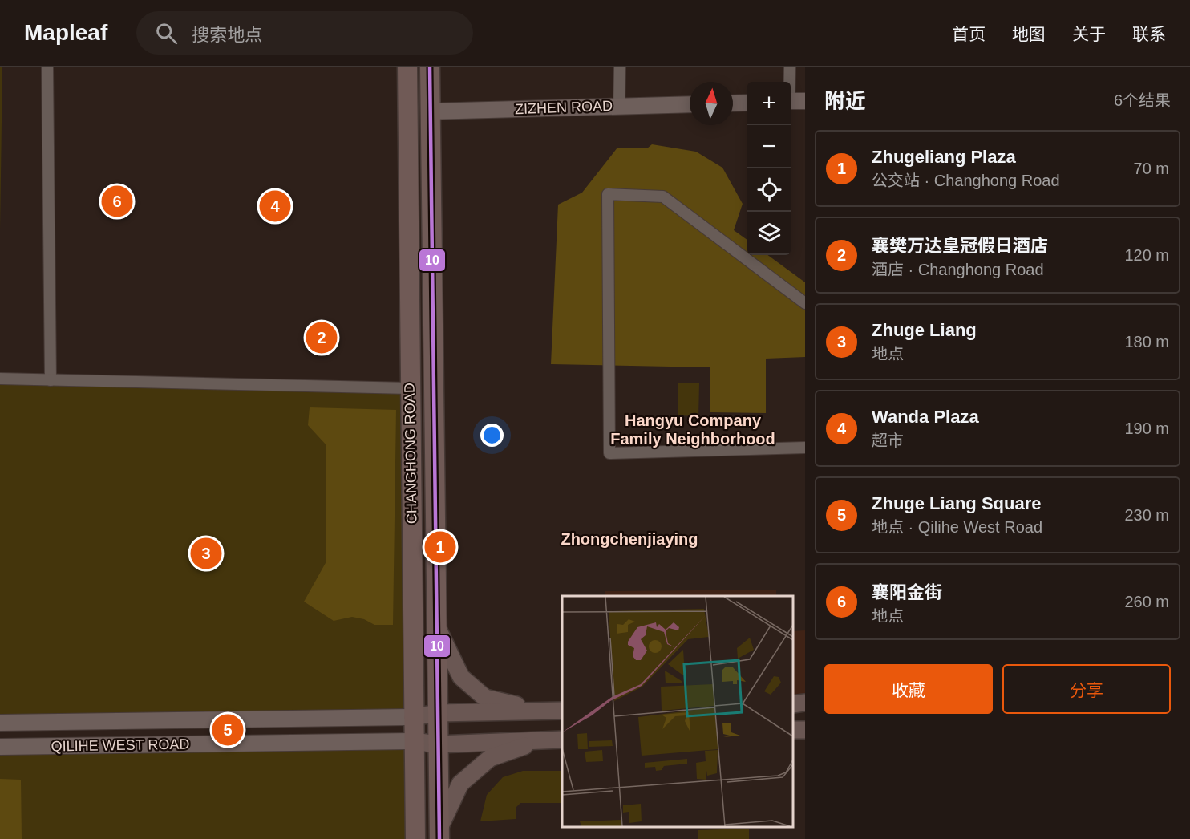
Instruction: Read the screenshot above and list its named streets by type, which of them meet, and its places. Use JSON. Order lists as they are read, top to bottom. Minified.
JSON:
{"streets":{"highway":["CHANGHONG ROAD"],"street":["ZIZHEN ROAD","QILIHE WEST ROAD"]},"crossings":[["ZIZHEN ROAD","CHANGHONG ROAD"],["CHANGHONG ROAD","QILIHE WEST ROAD"]],"districts":["Hangyu Company Family Neighborhood","Zhongchenjiaying"],"lines":["transit line 10"],"north":"top","page":{"header":"Mapleaf","search":"搜索地点","nav":["首页","地图","关于","联系"],"heading":["附近","6个结果"],"map_buttons":["+","−"],"list":[{"mark":"1","name":"Zhugeliang Plaza","note":"公交站 · Changhong Road","value":"70 m"},{"mark":"2","name":"襄樊万达皇冠假日酒店","note":"酒店 · Changhong Road","value":"120 m"},{"mark":"3","name":"Zhuge Liang","note":"地点","value":"180 m"},{"mark":"4","name":"Wanda Plaza","note":"超市","value":"190 m"},{"mark":"5","name":"Zhuge Liang Square","note":"地点 · Qilihe West Road","value":"230 m"},{"mark":"6","name":"襄阳金街","note":"地点","value":"260 m"}],"pins":["6","4","2","1","3","5"],"buttons":["收藏","分享"]}}
